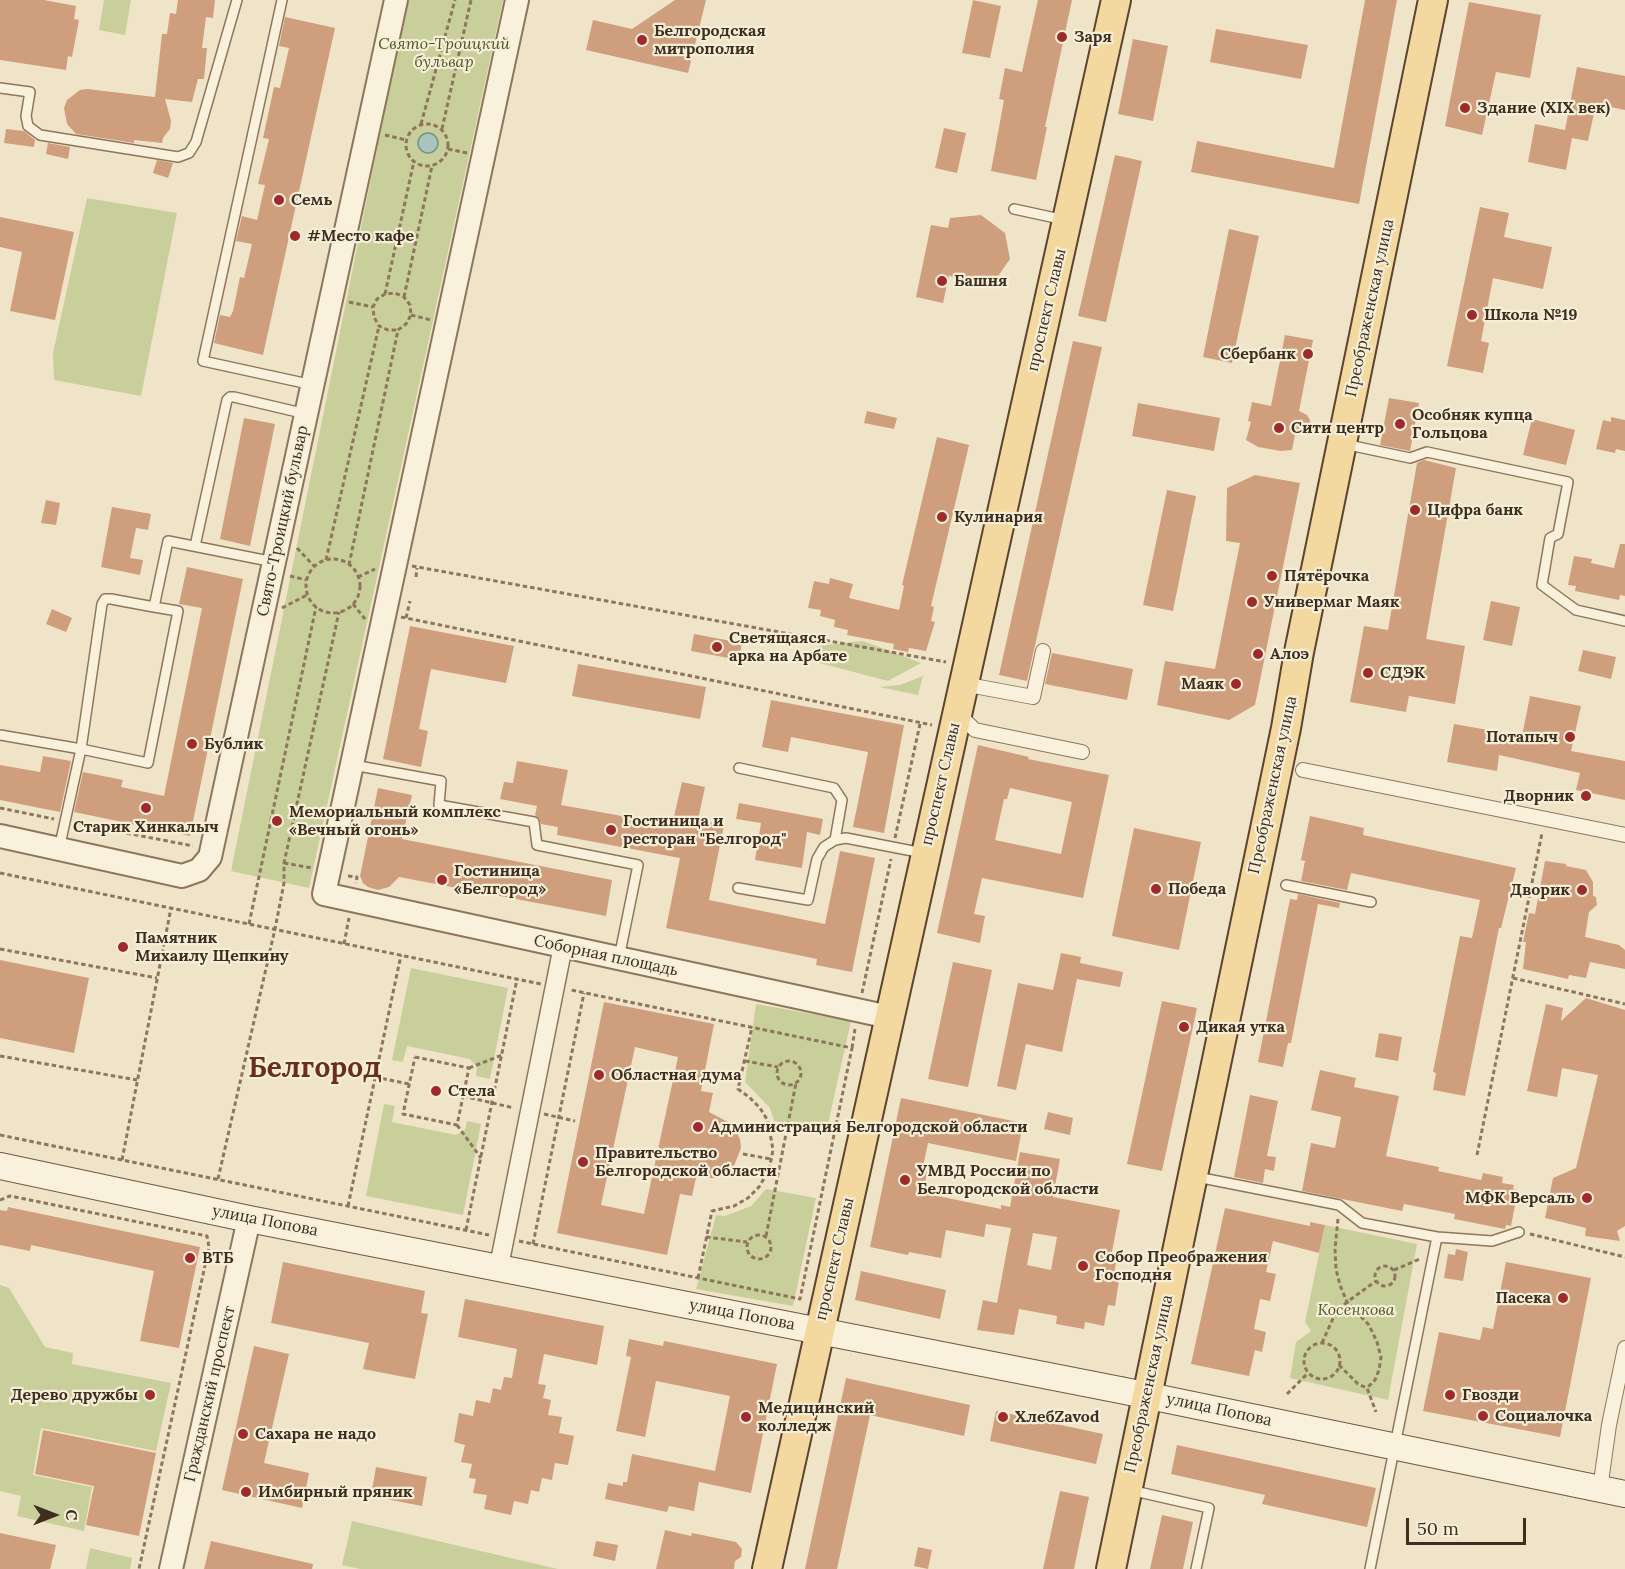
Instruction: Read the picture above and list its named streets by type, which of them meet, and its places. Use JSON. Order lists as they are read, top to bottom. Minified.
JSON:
{"streets":{"main road":["Преображенская улица","проспект Славы","улица Попова"],"street":["Свято-Троицкий бульвар","Соборная площадь","Гражданский проспект"]},"crossings":[["Преображенская улица","улица Попова"],["проспект Славы","Соборная площадь"],["проспект Славы","улица Попова"],["улица Попова","Гражданский проспект"]],"districts":["Белгород"],"parks":["Свято-Троицкий бульвар","Косенкова"],"places":["Заря","Белгородская митрополия","Здание (XIX век)","Семь","#Место кафе","Башня","Школа №19","Сбербанк","Особняк купца Гольцова","Сити центр","Цифра банк","Кулинария","Пятёрочка","Универмаг Маяк","Светящаяся арка на Арбате","Алоэ","СДЭК","Маяк","Потапыч","Бублик","Дворник","Старик Хинкалыч","Мемориальный комплекс «Вечный огонь»","Гостиница и ресторан \"Белгород\"","Гостиница «Белгород»","Победа","Дворик","Памятник Михаилу Щепкину","Дикая утка","Областная дума","Стела","Администрация Белгородской области","Правительство Белгородской области","УМВД России по Белгородской области","МФК Версаль","ВТБ","Собор Преображения Господня","Пасека","Дерево дружбы","Гвозди","Социалочка","Медицинский колледж","ХлебZavod","Сахара не надо","Имбирный пряник"],"scale_bar":"50 m","north":"right"}
